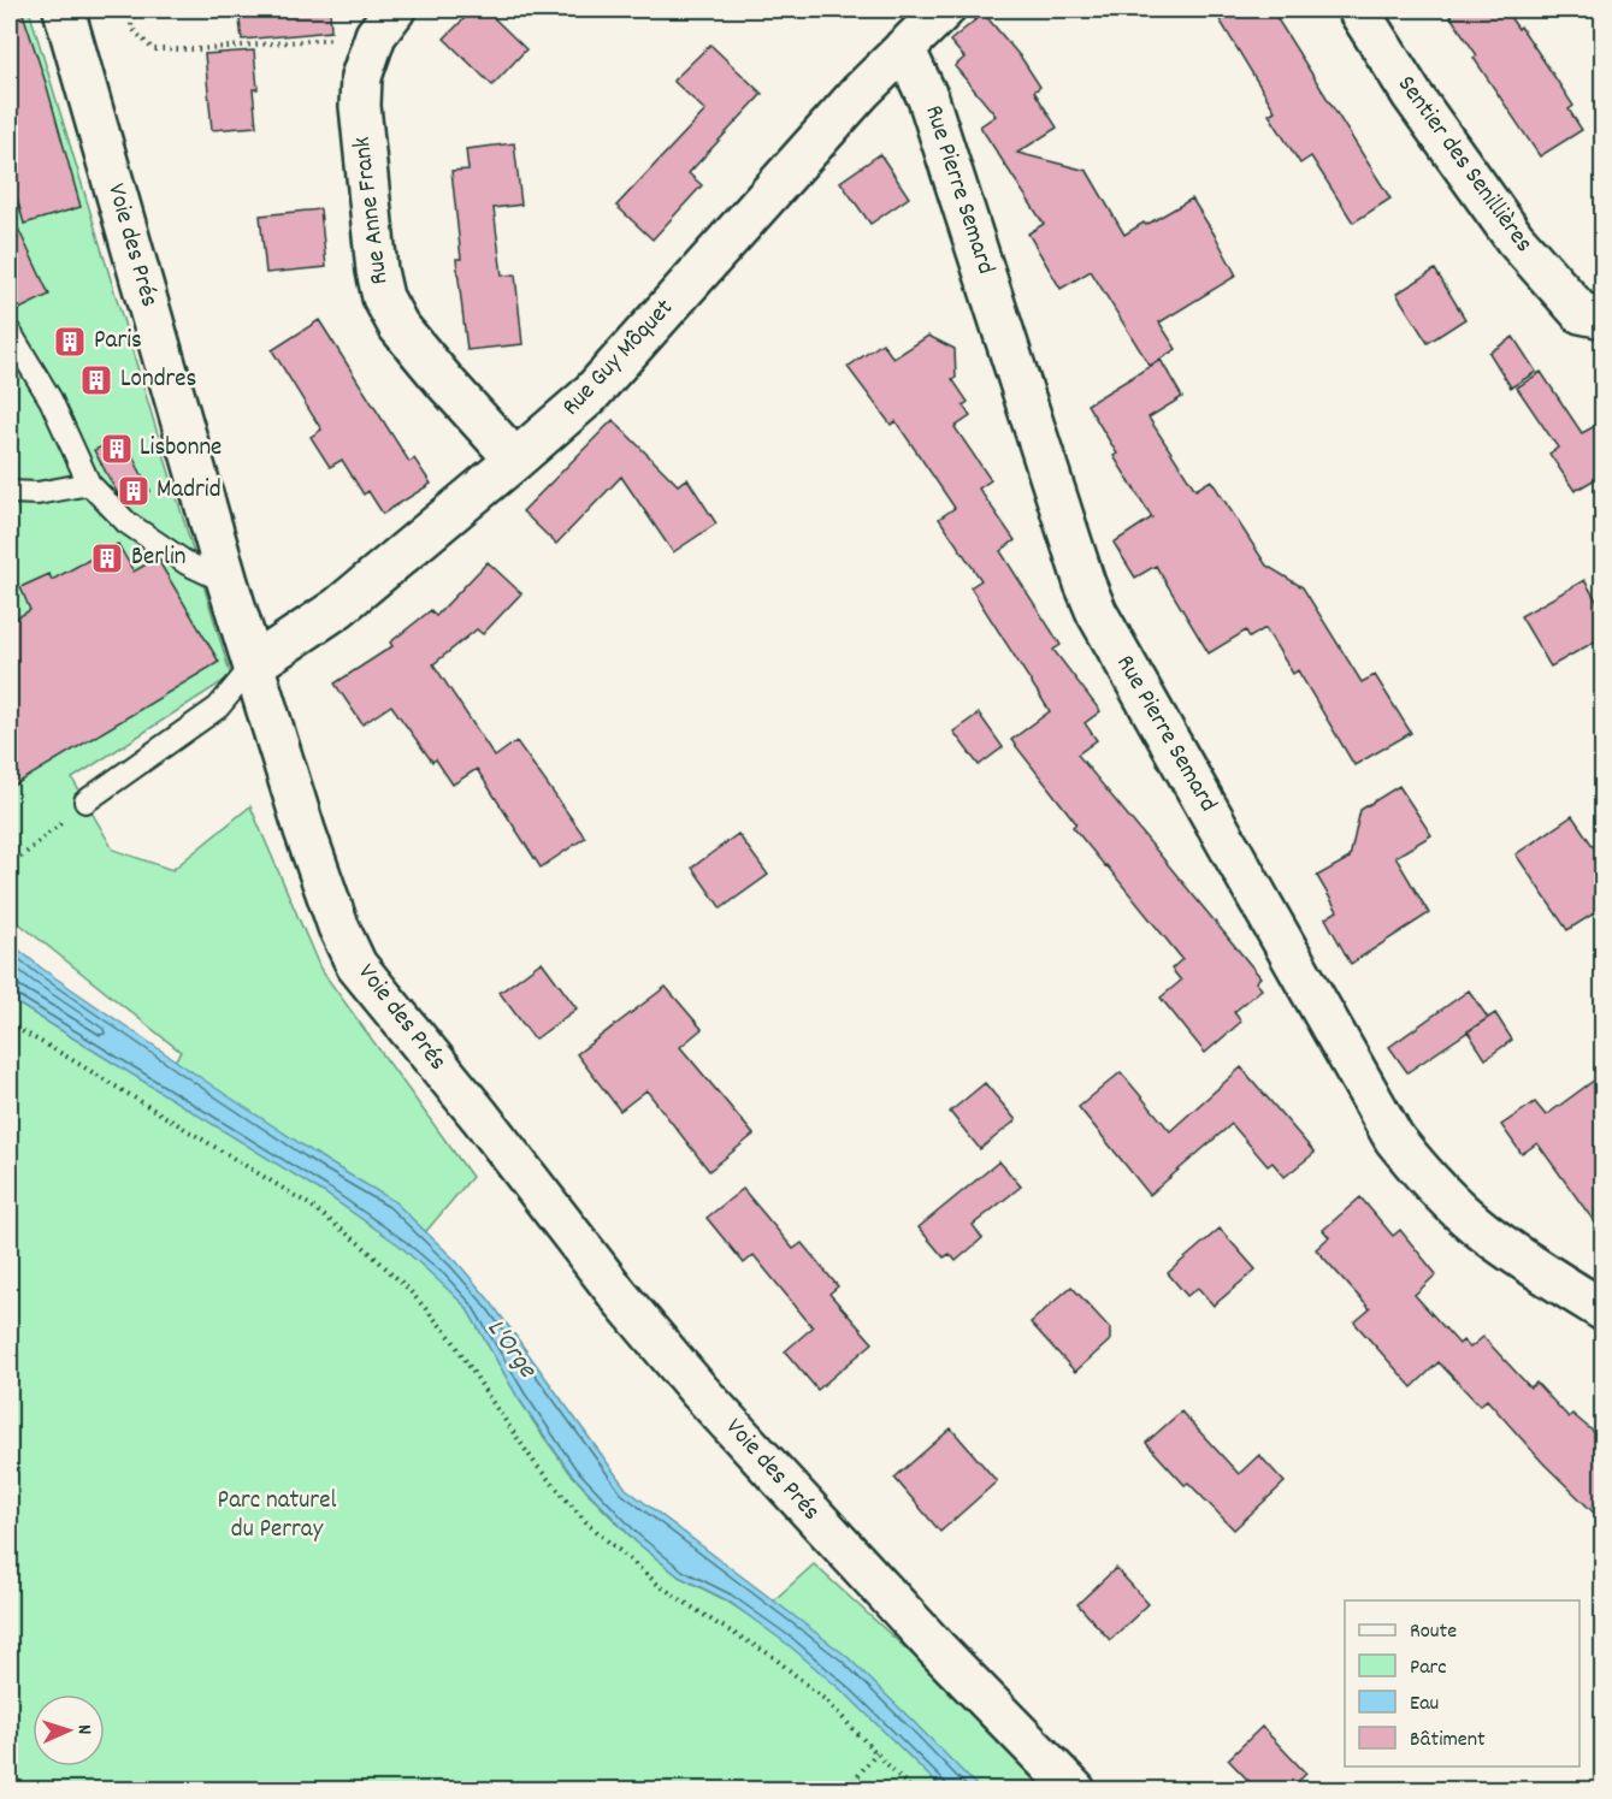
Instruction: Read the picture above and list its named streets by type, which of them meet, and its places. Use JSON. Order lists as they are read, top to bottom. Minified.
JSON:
{"streets":{"street":["Sentier des Senillières","Rue Pierre Semard","Rue Anne Frank","Voie des Prés","Rue Guy Môquet"]},"crossings":[["Rue Pierre Semard","Rue Guy Môquet"],["Rue Anne Frank","Rue Guy Môquet"],["Voie des Prés","Rue Guy Môquet"]],"water":["L'Orge"],"parks":["Parc naturel du Perray"],"places":{"building":["Paris","Londres","Lisbonne","Madrid","Berlin"]},"legend":["Route","Parc","Eau","Bâtiment"],"north":"right"}
